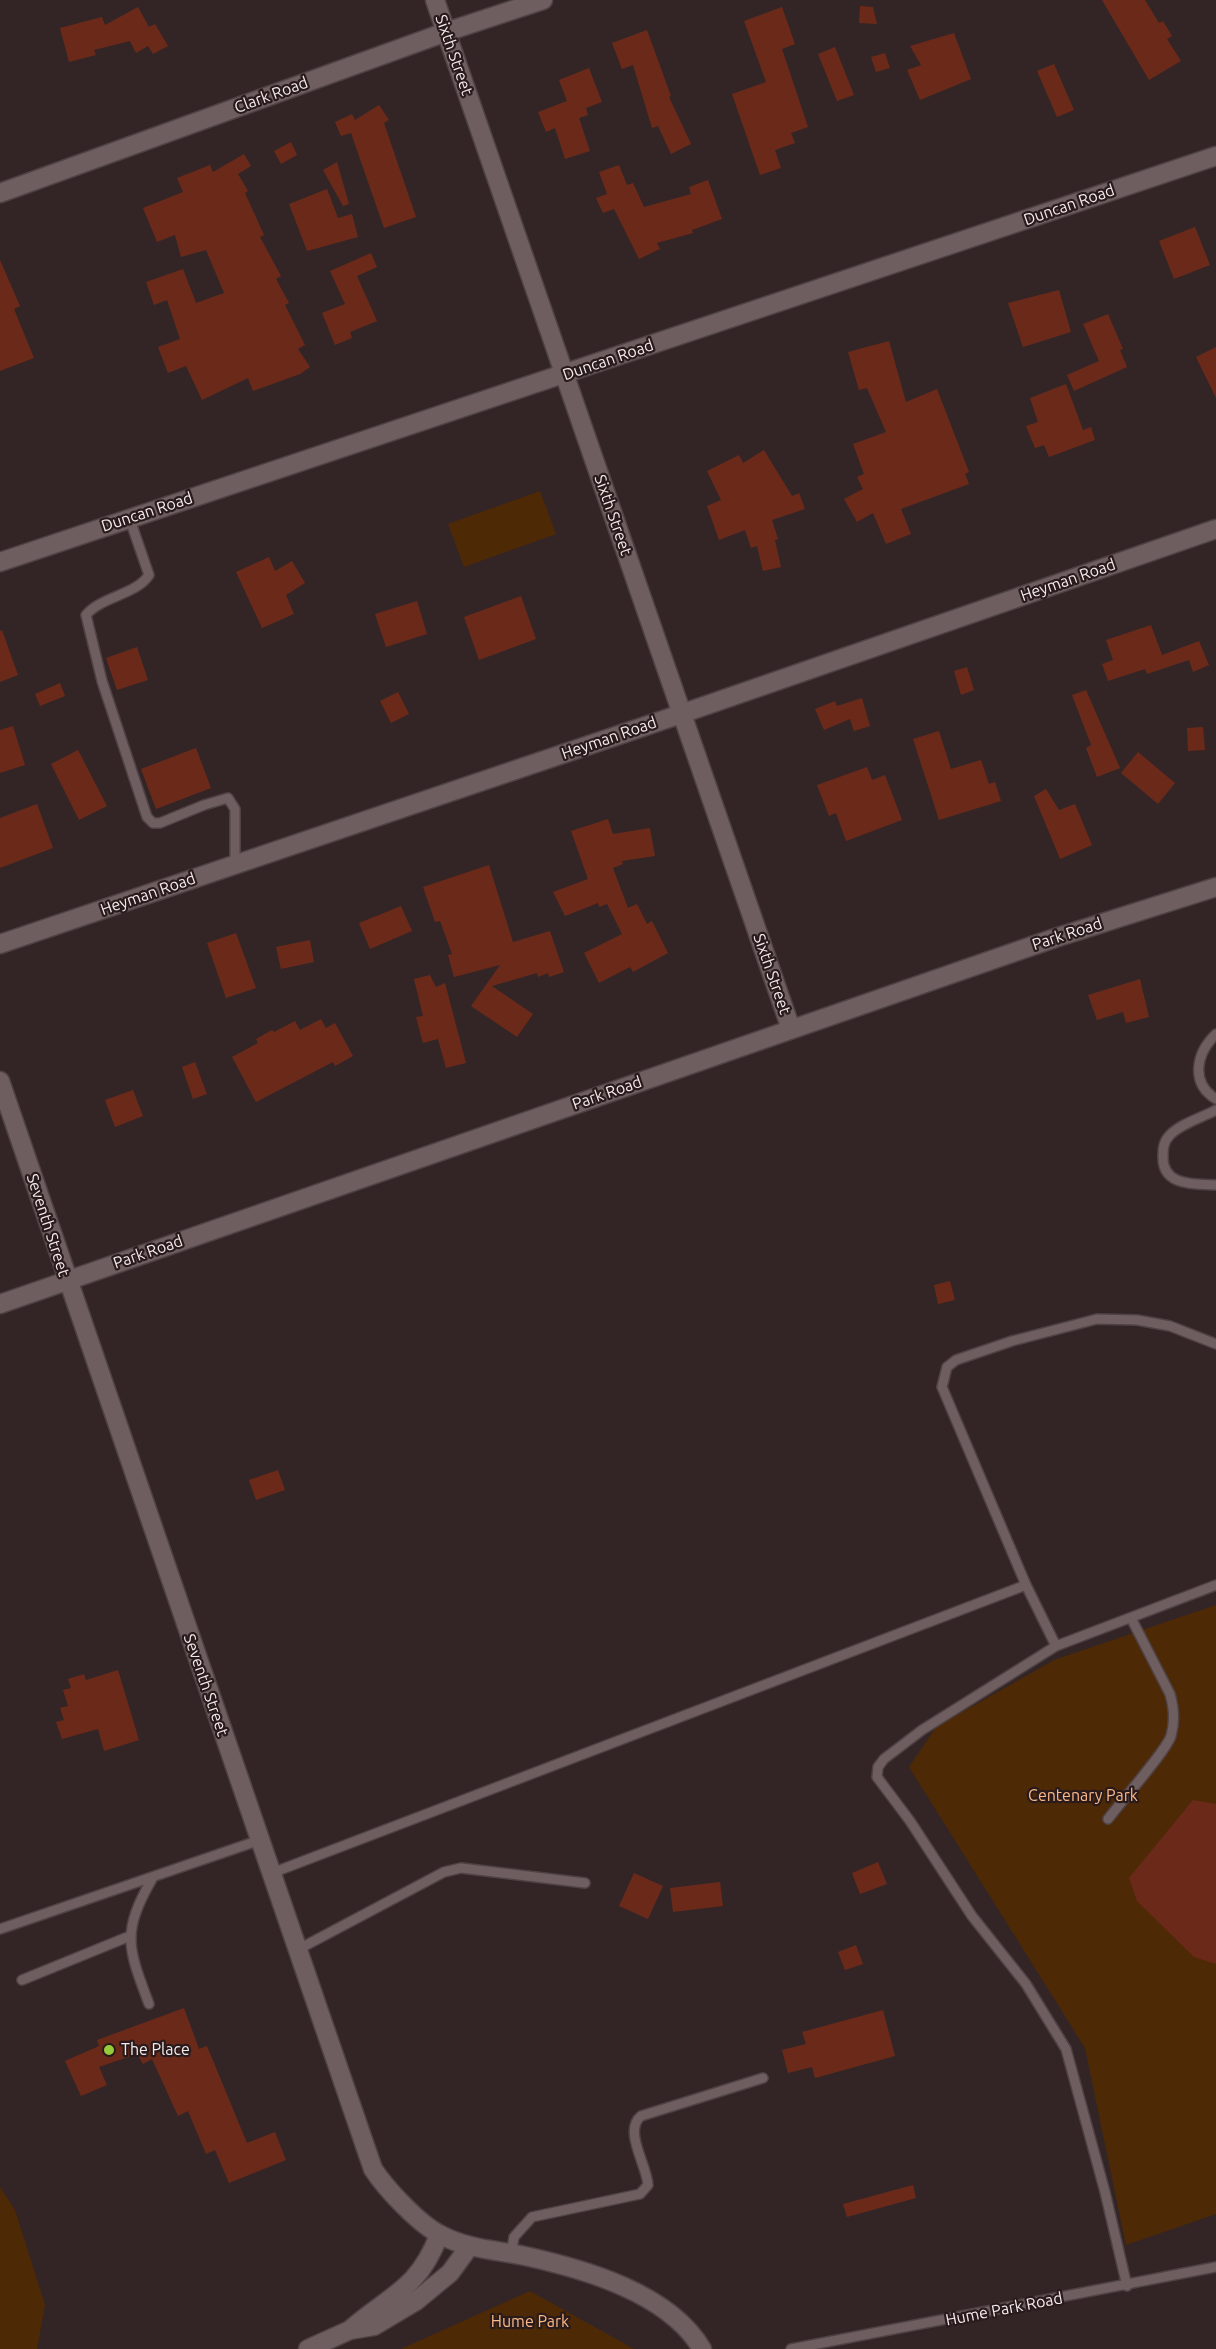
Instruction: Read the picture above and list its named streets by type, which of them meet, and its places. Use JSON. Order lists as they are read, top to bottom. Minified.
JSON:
{"streets":{"street":["Sixth Street","Clark Road","Duncan Road","Heyman Road","Park Road","Seventh Street"],"lane":["Hume Park Road"]},"crossings":[["Sixth Street","Clark Road"],["Sixth Street","Duncan Road"],["Sixth Street","Heyman Road"],["Sixth Street","Park Road"],["Park Road","Seventh Street"]],"parks":["Centenary Park","Hume Park"],"places":["The Place"]}
